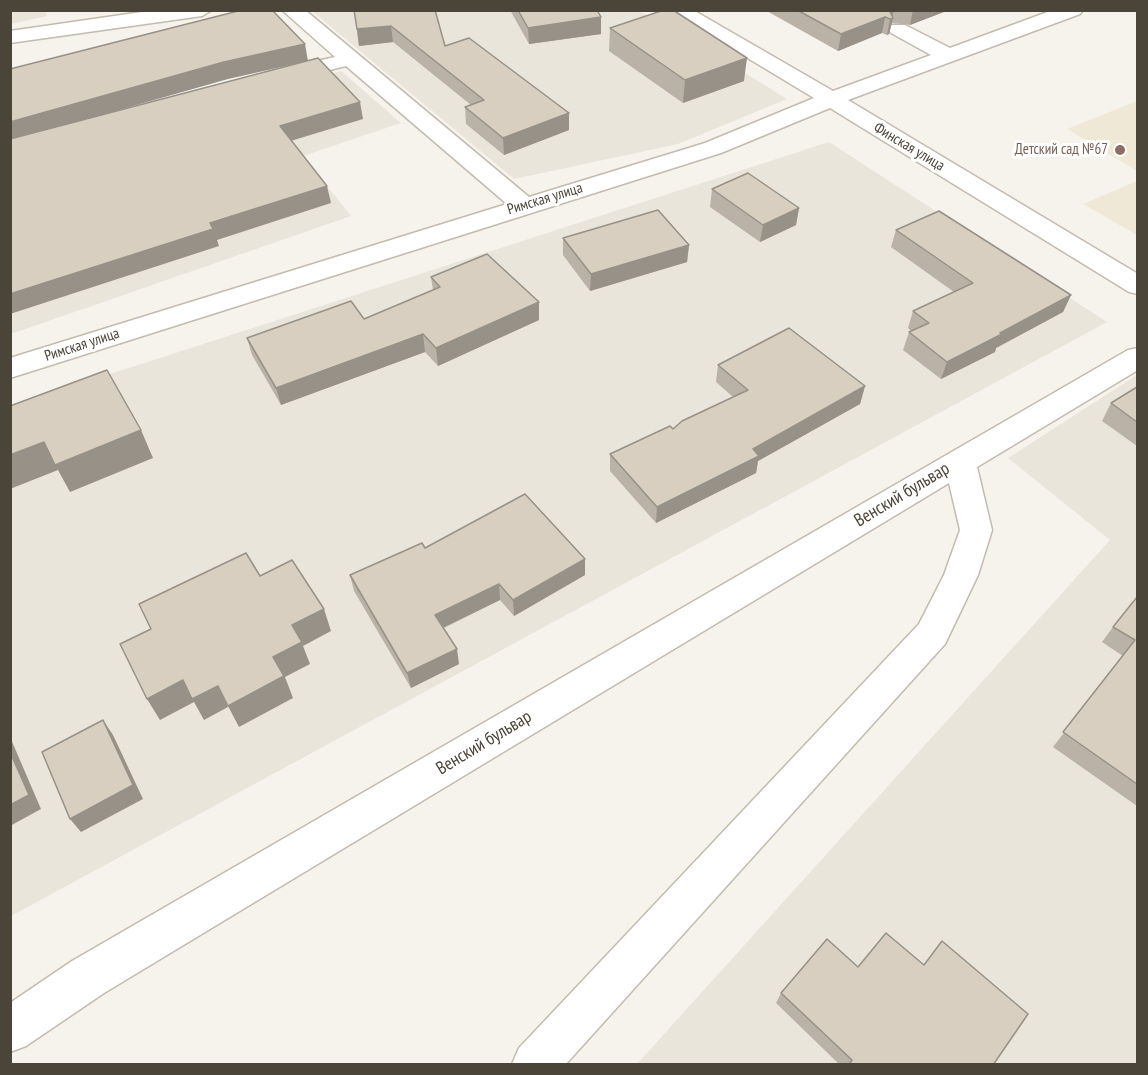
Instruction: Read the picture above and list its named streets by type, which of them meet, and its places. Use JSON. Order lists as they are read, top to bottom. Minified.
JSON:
{"streets":{"street":["Финская улица","Римская улица","Венский бульвар"]},"crossings":[["Финская улица","Римская улица"]],"places":["Детский сад №67"]}
